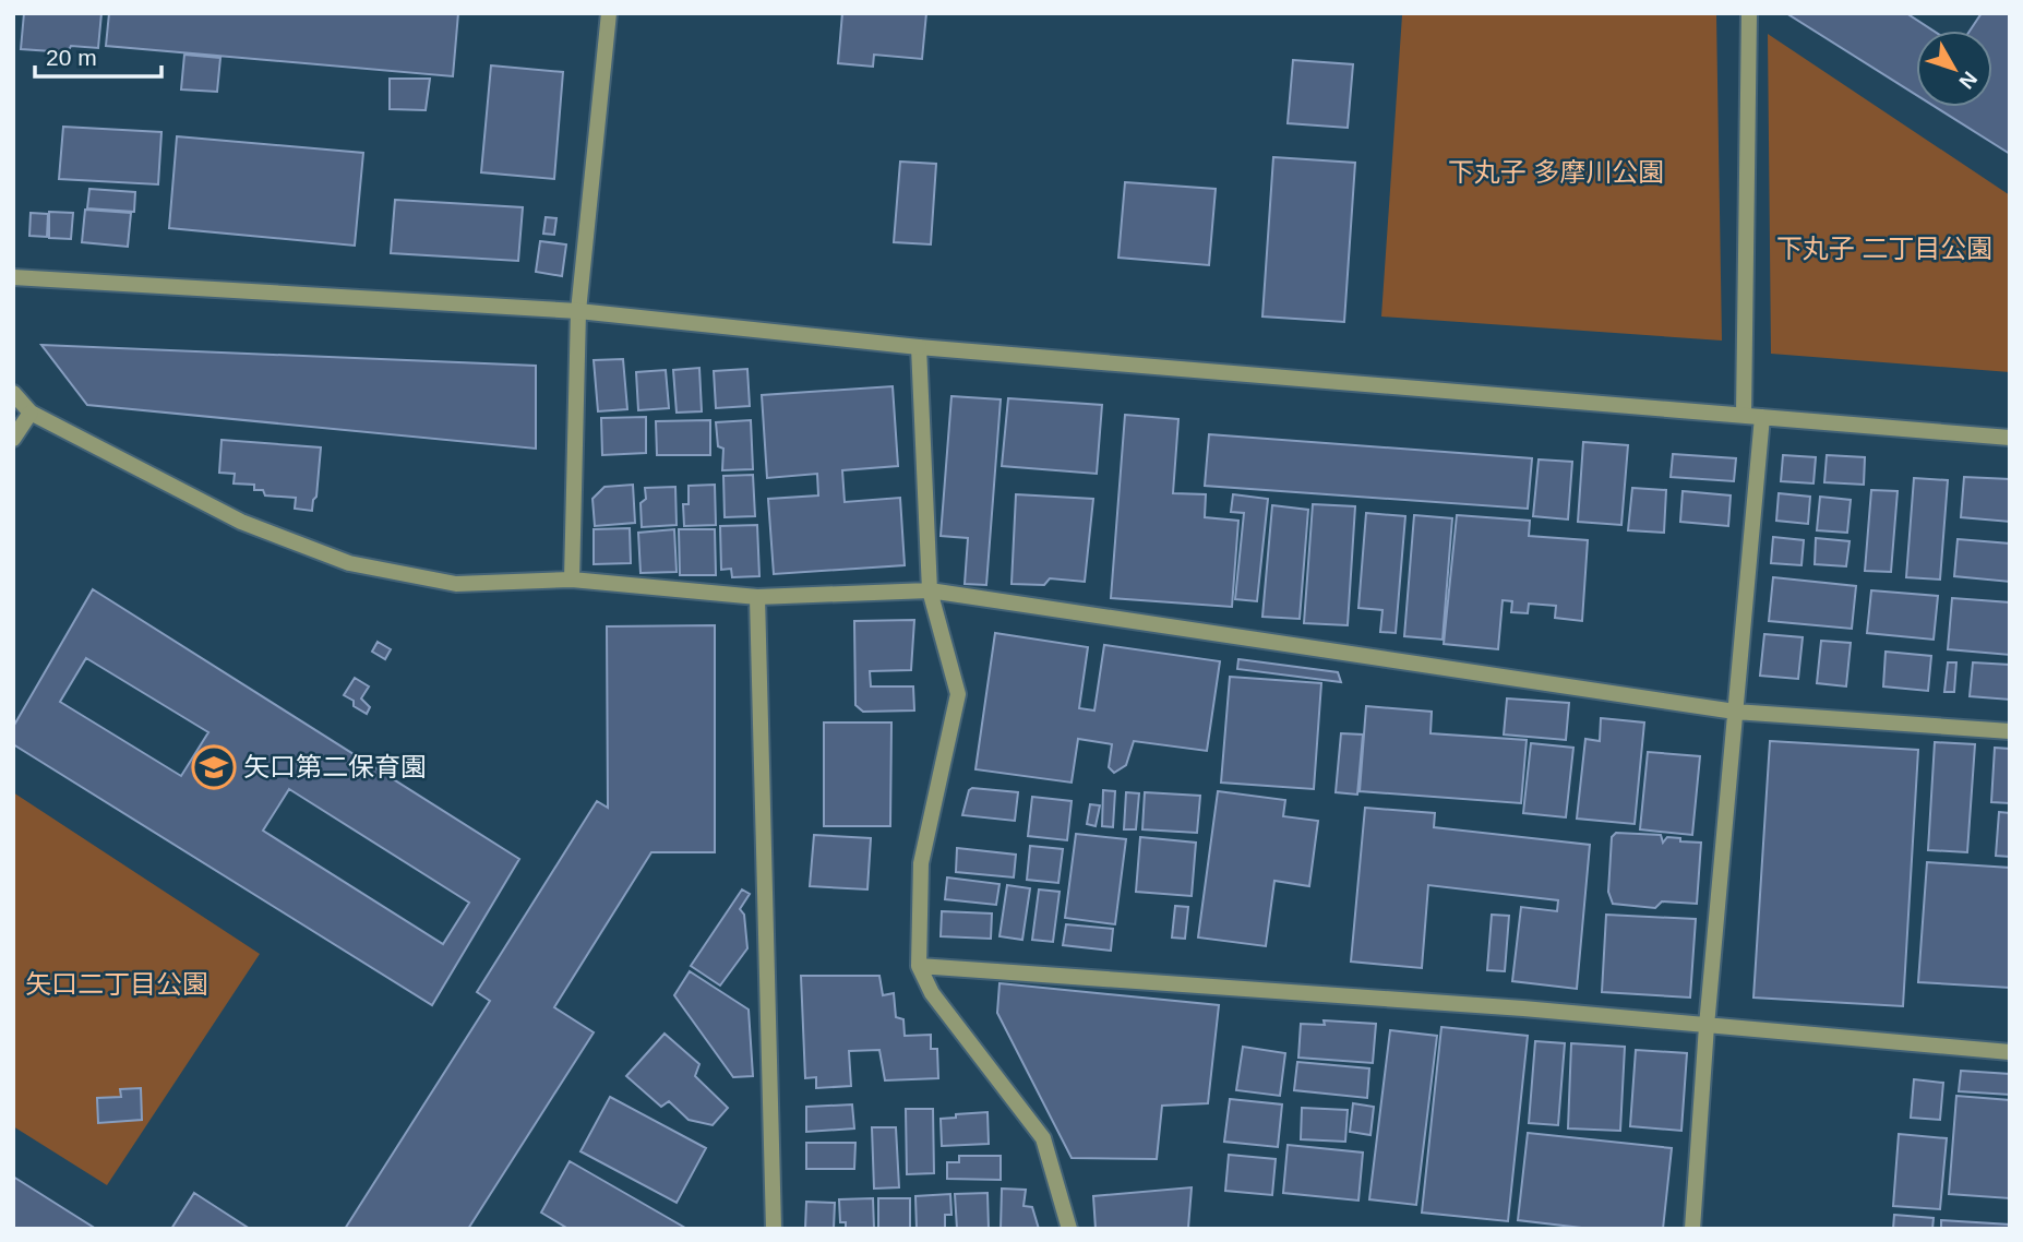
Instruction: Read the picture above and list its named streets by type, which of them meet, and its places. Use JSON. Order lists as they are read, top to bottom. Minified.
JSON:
{"parks":["下丸子 多摩川公園","下丸子 二丁目公園","矢口二丁目公園"],"places":{"school or university":["矢口第二保育園"]},"scale_bar":"20 m","north":"bottom right"}
